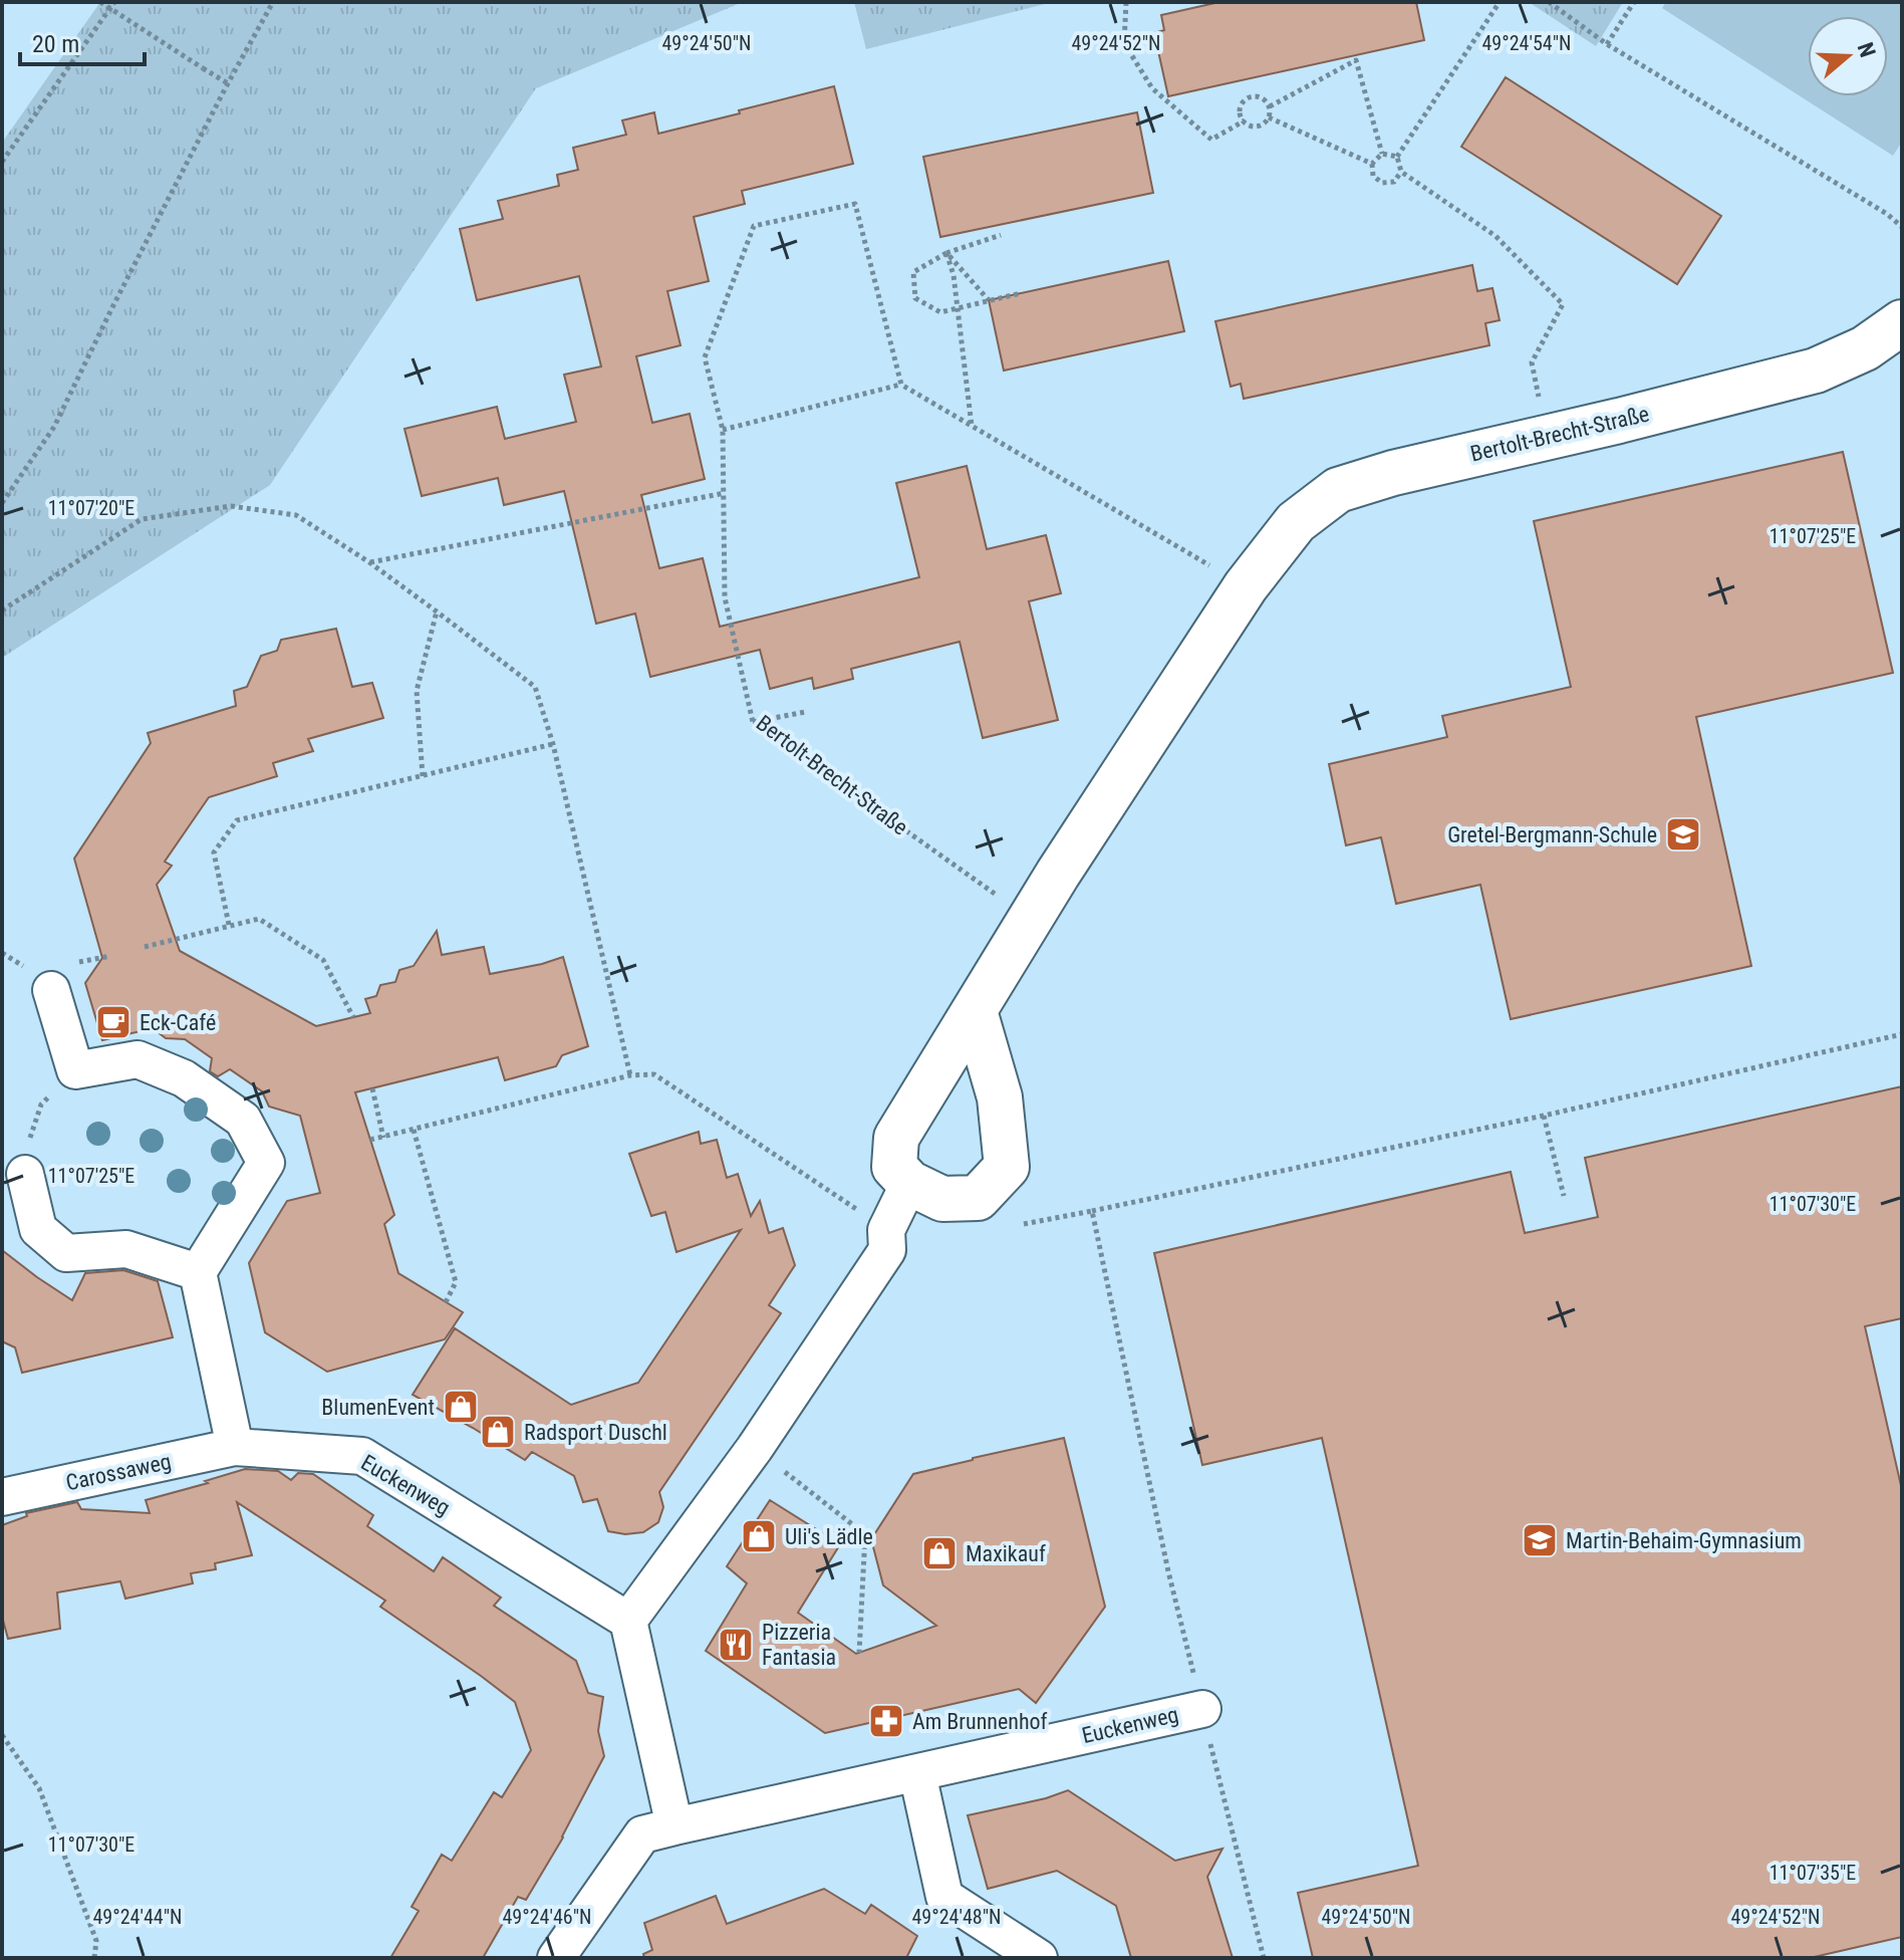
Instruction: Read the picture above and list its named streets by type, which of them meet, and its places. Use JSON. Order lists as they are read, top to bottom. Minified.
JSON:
{"streets":{"street":["Bertolt-Brecht-Straße","Carossaweg","Euckenweg"]},"crossings":[["Carossaweg","Euckenweg"]],"places":{"school or university":["Gretel-Bergmann-Schule","Martin-Behaim-Gymnasium"],"cafe":["Eck-Café"],"shop":["BlumenEvent","Radsport Duschl","Uli's Lädle","Maxikauf"],"restaurant":["Pizzeria Fantasia"],"pharmacy":["Am Brunnenhof"]},"scale_bar":"20 m","north":"right","coordinates":["49°24'50\"N","49°24'52\"N","49°24'54\"N","11°07'20\"E","11°07'25\"E","11°07'30\"E","11°07'35\"E","49°24'44\"N","49°24'46\"N","49°24'48\"N"]}
